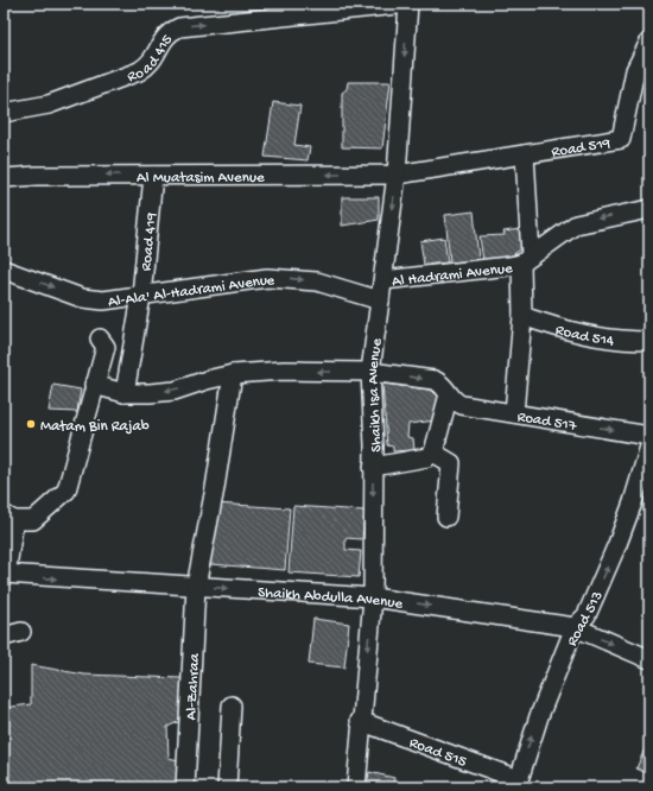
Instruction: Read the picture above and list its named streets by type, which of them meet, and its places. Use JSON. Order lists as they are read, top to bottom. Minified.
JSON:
{"streets":{"street":["Road 415","Road 519","Al Muatasim Avenue","Road 419","Al Hadrami Avenue","Al-Ala' Al-Hadrami Avenue","Road 514","Shaikh Isa Avenue","Road 517","Shaikh Abdulla Avenue","Road 513","Al-Zahraa","Road 515"]},"crossings":[["Road 415","Shaikh Isa Avenue"],["Road 519","Al Muatasim Avenue"],["Road 519","Shaikh Isa Avenue"],["Al Muatasim Avenue","Road 419"],["Al Muatasim Avenue","Shaikh Isa Avenue"],["Road 419","Al-Ala' Al-Hadrami Avenue"],["Al Hadrami Avenue","Shaikh Isa Avenue"],["Al-Ala' Al-Hadrami Avenue","Shaikh Isa Avenue"],["Shaikh Isa Avenue","Road 517"],["Shaikh Isa Avenue","Shaikh Abdulla Avenue"],["Shaikh Isa Avenue","Road 515"],["Shaikh Abdulla Avenue","Road 513"],["Shaikh Abdulla Avenue","Al-Zahraa"],["Road 513","Road 515"]],"one_way":["Road 415","Al Muatasim Avenue","Al Hadrami Avenue","Road 517","Shaikh Abdulla Avenue","Road 513"],"places":["Matam Bin Rajab"]}
